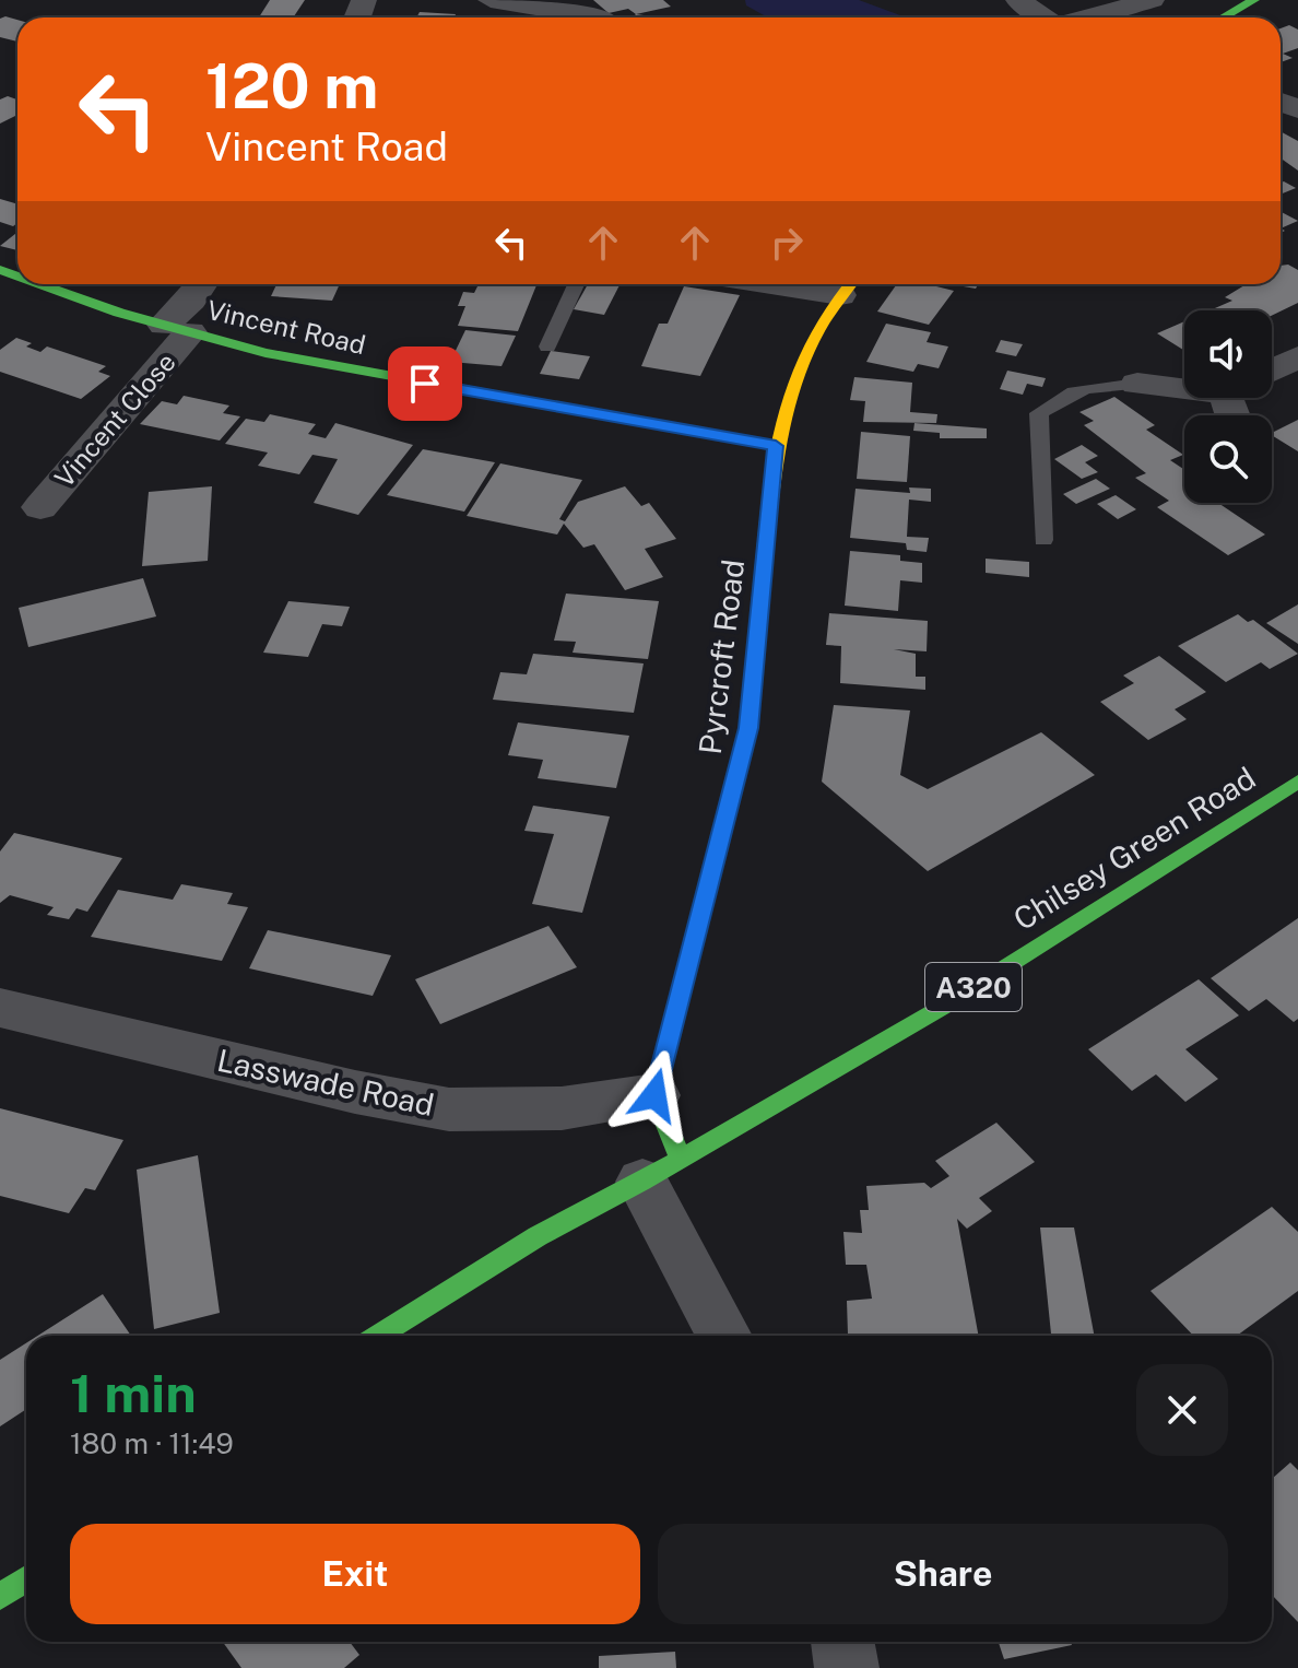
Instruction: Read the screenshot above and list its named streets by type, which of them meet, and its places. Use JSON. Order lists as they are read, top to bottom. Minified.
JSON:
{"streets":{"street":["Vincent Road","Vincent Close","Pyrcroft Road","Chilsey Green Road","A320","Lasswade Road"]},"crossings":[["Vincent Road","Vincent Close"],["Vincent Road","Pyrcroft Road"],["Pyrcroft Road","Lasswade Road"],["Chilsey Green Road","A320"]],"page":{"turn":["120 m","Vincent Road"],"heading":["1 min","180 m · 11:49"],"buttons":["Exit","Share"]}}
